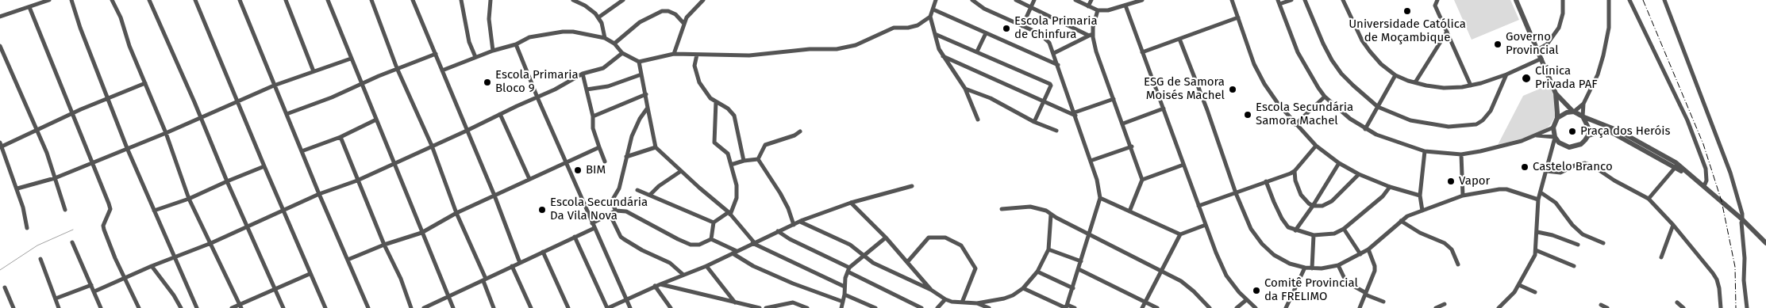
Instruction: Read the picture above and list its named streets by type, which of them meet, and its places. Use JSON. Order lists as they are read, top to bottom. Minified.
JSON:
{"places":["Universidade Católica de Moçambique","Escola Primaria de Chinfura","Governo Provincial","Clínica Privada PAF","Escola Primaria Bloco 9","ESG de Samora Moisés Machel","Escola Secundária Samora Machel","Praça dos Heróis","Castelo Branco","BIM","Vapor","Escola Secundária Da Vila Nova","Comitê Provincial da FRELIMO"]}
